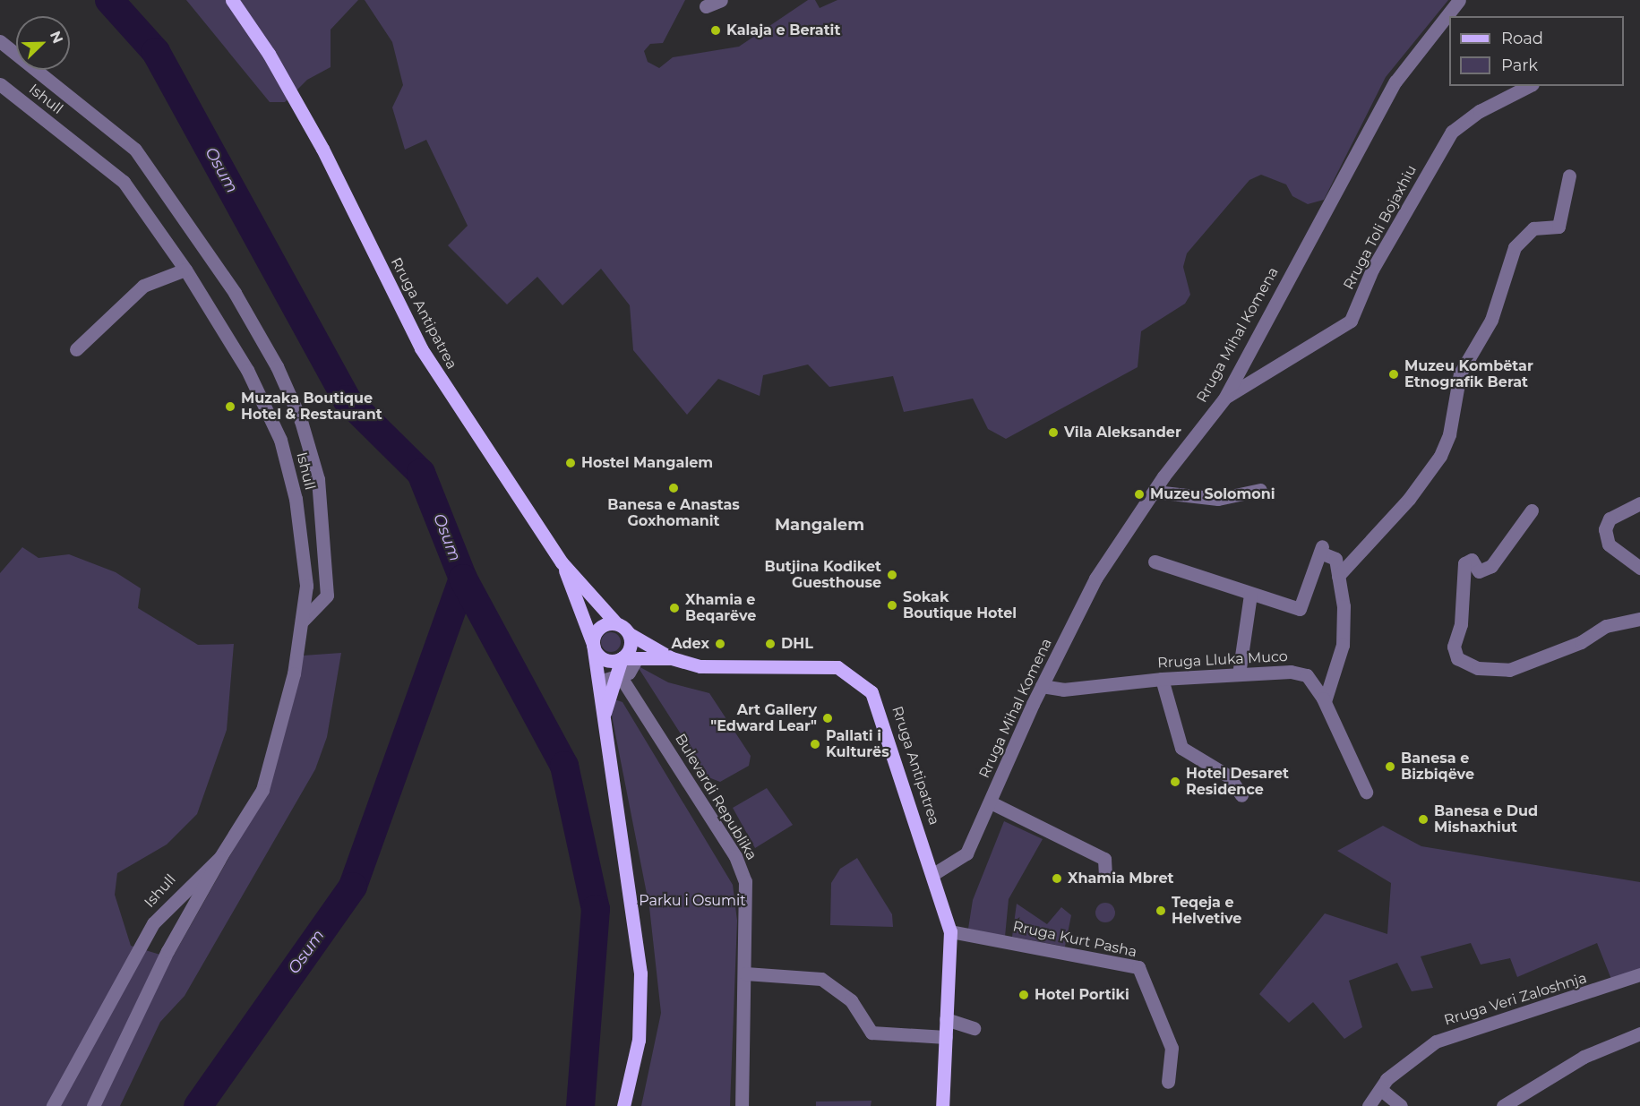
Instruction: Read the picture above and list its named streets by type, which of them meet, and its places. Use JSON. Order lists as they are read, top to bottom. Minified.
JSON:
{"streets":{"main road":["Rruga Antipatrea"],"street":["Ishull","Rruga Toli Bojaxhiu","Rruga Mihal Komena","Rruga Lluka Muco","Bulevardi Republika","Rruga Kurt Pasha","Rruga Veri Zaloshnja"]},"crossings":[["Rruga Toli Bojaxhiu","Rruga Mihal Komena"],["Rruga Antipatrea","Rruga Mihal Komena"],["Rruga Antipatrea","Rruga Kurt Pasha"],["Rruga Mihal Komena","Rruga Lluka Muco"]],"districts":["Mangalem"],"water":["Osum"],"parks":["Parku i Osumit"],"places":["Kalaja e Beratit","Muzeu Kombëtar Etnografik Berat","Muzaka Boutique Hotel & Restaurant","Vila Aleksander","Hostel Mangalem","Banesa e Anastas Goxhomanit","Muzeu Solomoni","Butjina Kodiket Guesthouse","Sokak Boutique Hotel","Xhamia e Beqarëve","Adex","DHL","Art Gallery \"Edward Lear\"","Pallati i Kulturës","Banesa e Bizbiqëve","Hotel Desaret Residence","Banesa e Dud Mishaxhiut","Xhamia Mbret","Teqeja e Helvetive","Hotel Portiki"],"legend":["Road","Park"],"north":"top right"}
